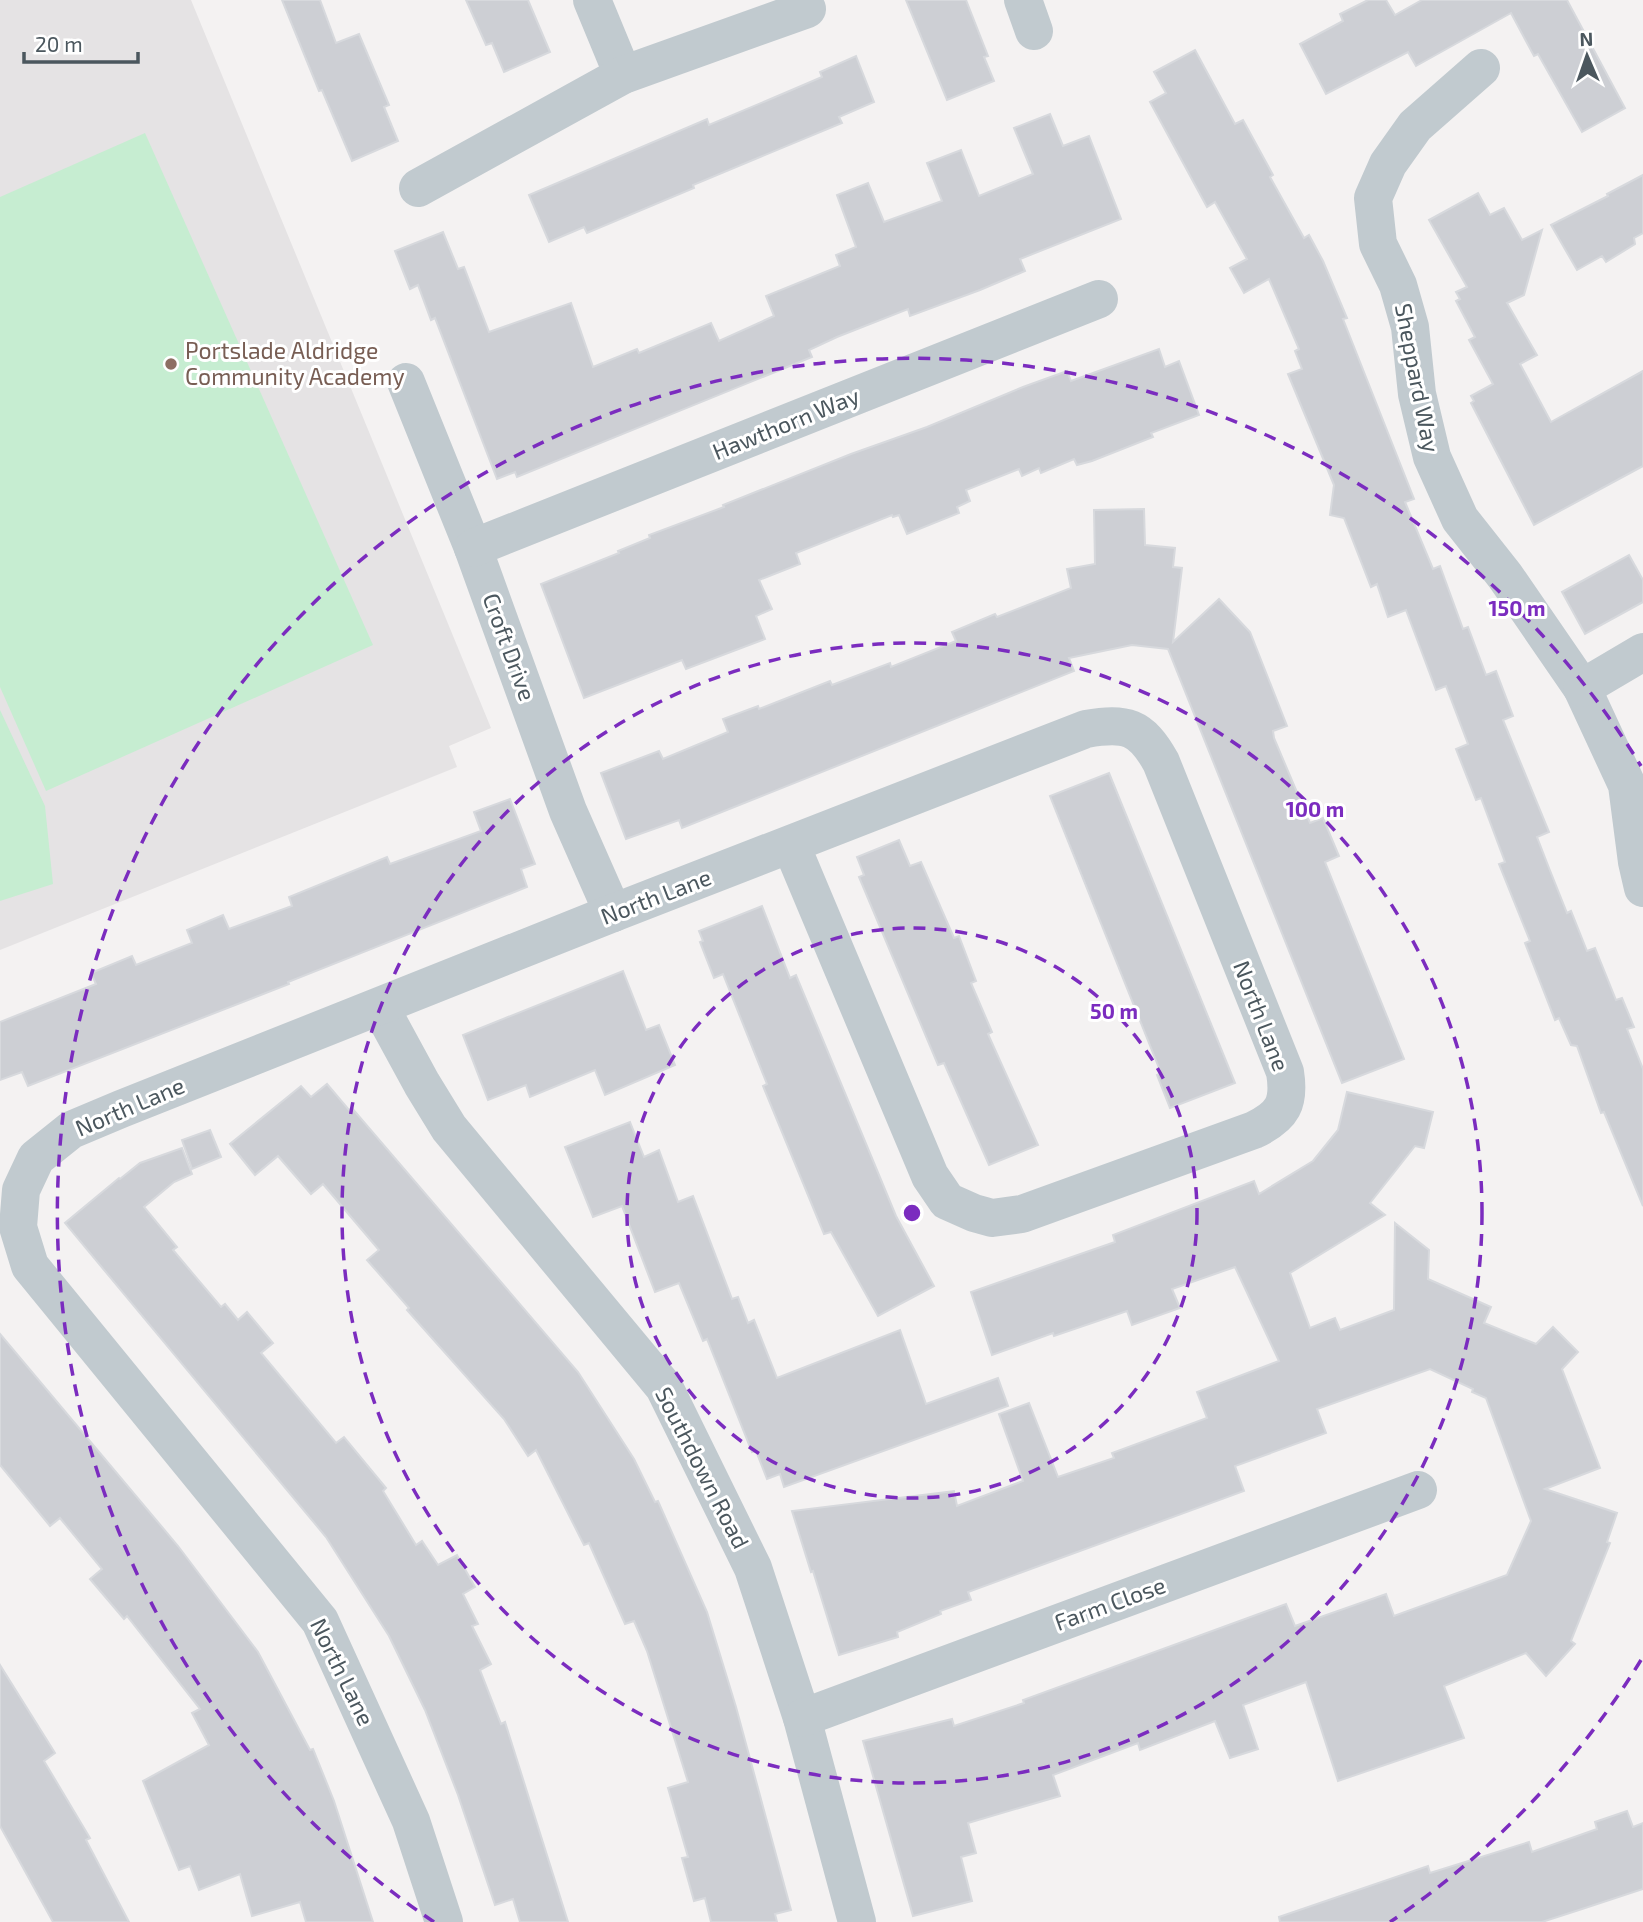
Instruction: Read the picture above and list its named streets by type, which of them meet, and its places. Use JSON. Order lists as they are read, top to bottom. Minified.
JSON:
{"streets":{"street":["Sheppard Way","Hawthorn Way","Croft Drive","North Lane","Southdown Road","Farm Close"]},"crossings":[["Hawthorn Way","Croft Drive"],["Croft Drive","North Lane"],["North Lane","Southdown Road"],["Southdown Road","Farm Close"]],"places":["Portslade Aldridge Community Academy"],"scale_bar":"20 m","north":"top","rings":["150 m","100 m","50 m"]}
